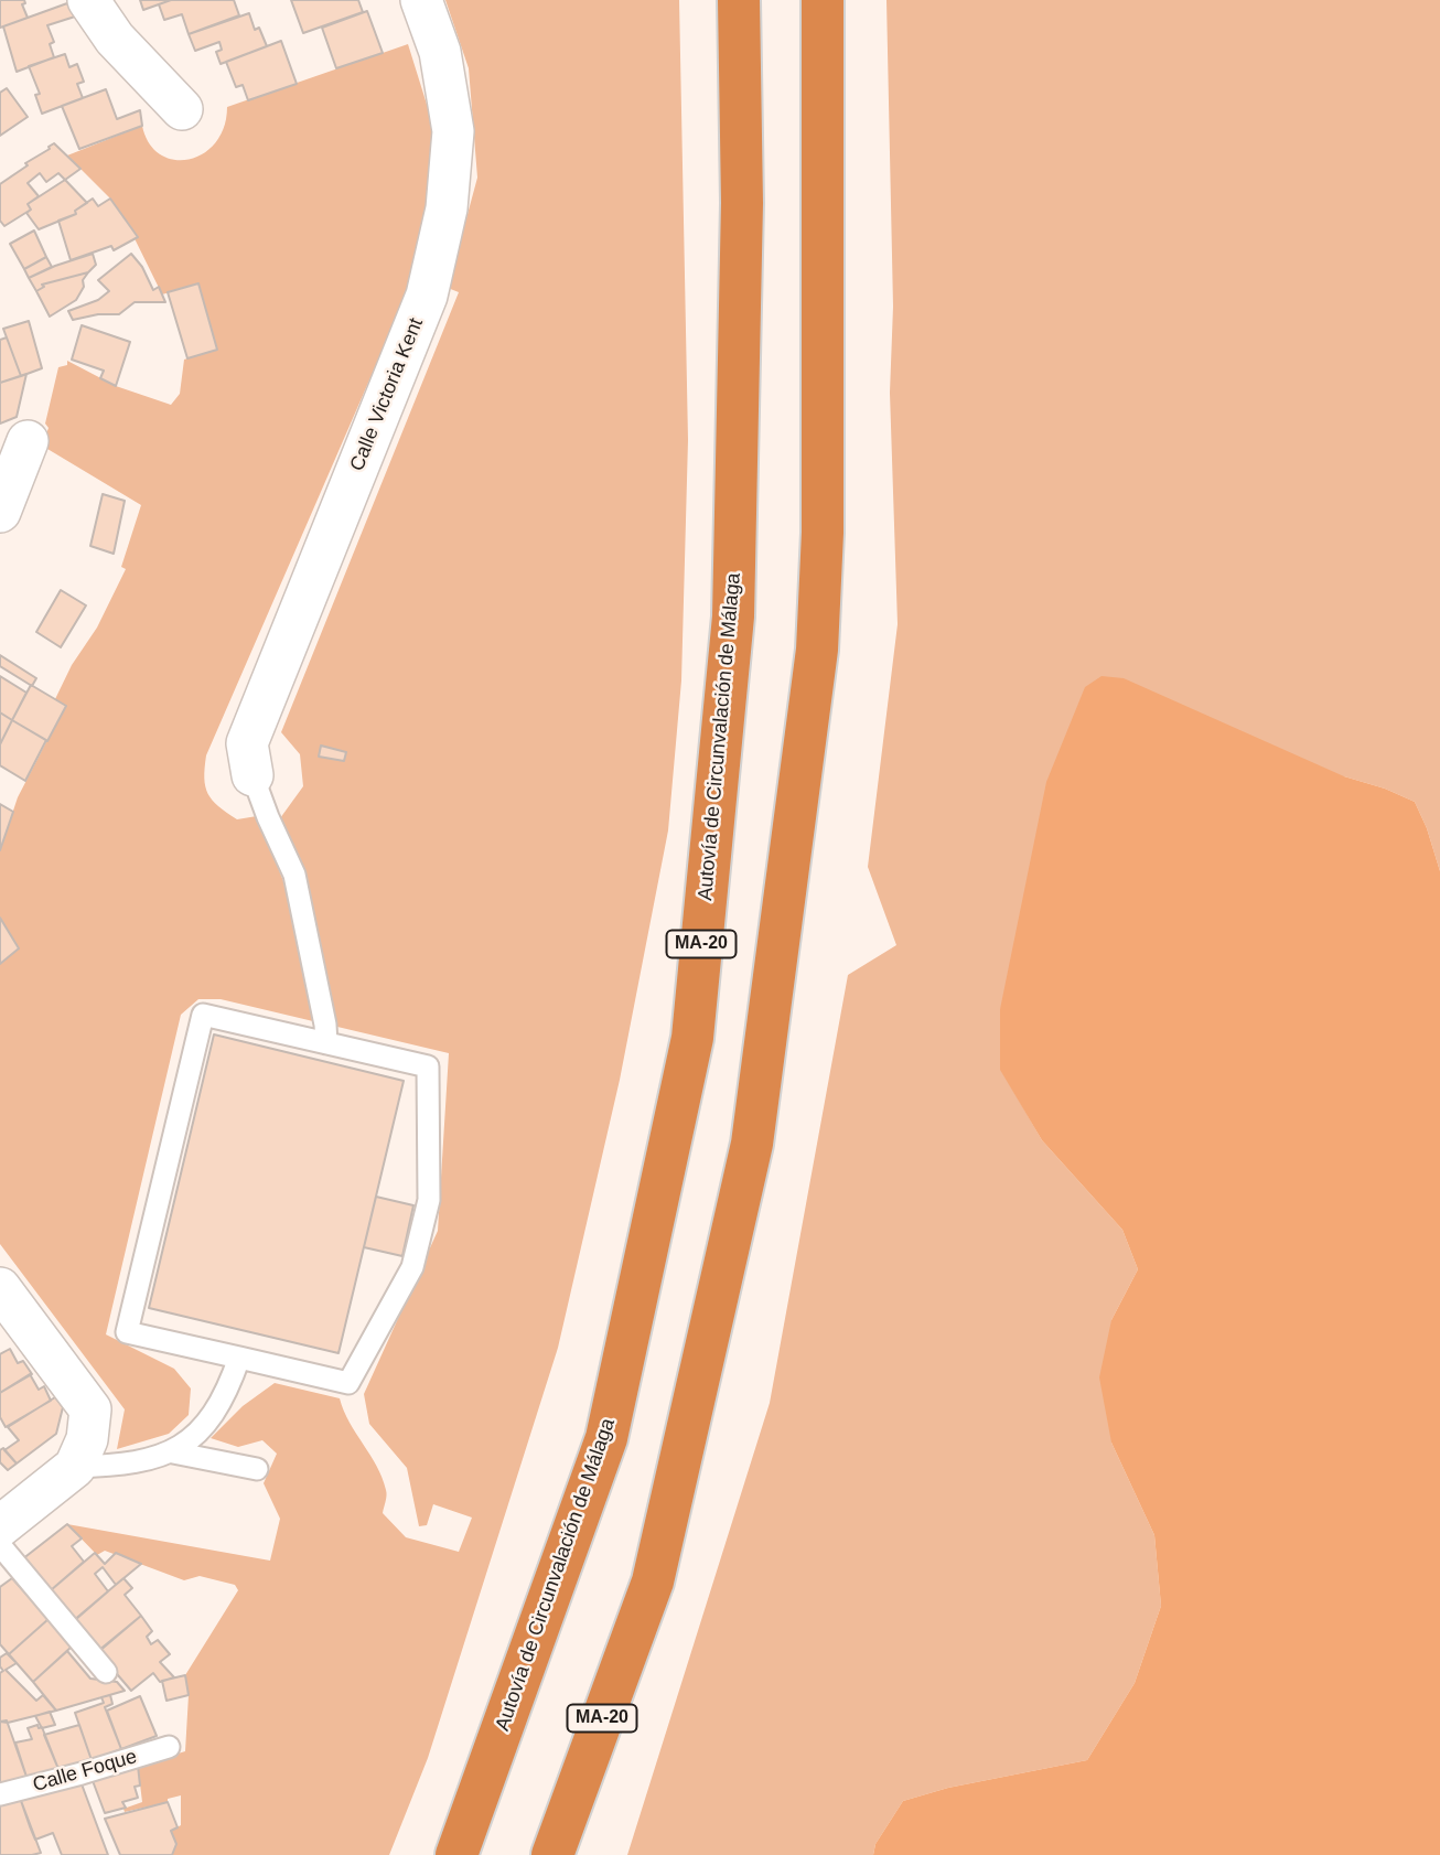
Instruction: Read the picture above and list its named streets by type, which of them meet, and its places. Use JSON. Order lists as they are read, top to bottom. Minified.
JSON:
{"streets":{"highway":["Autovía de Circunvalación de Málaga","MA-20"],"street":["Calle Victoria Kent"],"lane":["Calle Foque"]}}
